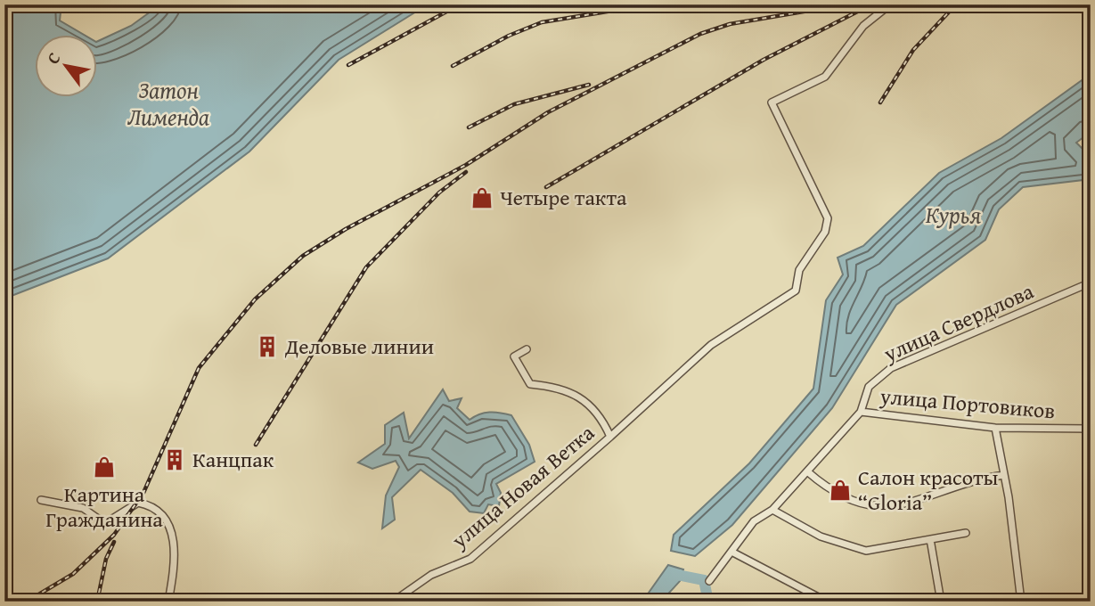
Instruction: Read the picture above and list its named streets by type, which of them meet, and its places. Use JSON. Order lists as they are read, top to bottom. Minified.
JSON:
{"streets":{"street":["улица Свердлова","улица Портовиков","улица Новая Ветка"]},"crossings":[["улица Свердлова","улица Портовиков"]],"water":["Затон Лименда","Курья"],"places":{"shop":["Четыре такта","Картина Гражданина","Салон красоты “Gloria”"],"building":["Деловые линии","Канцпак"]},"north":"top left"}
